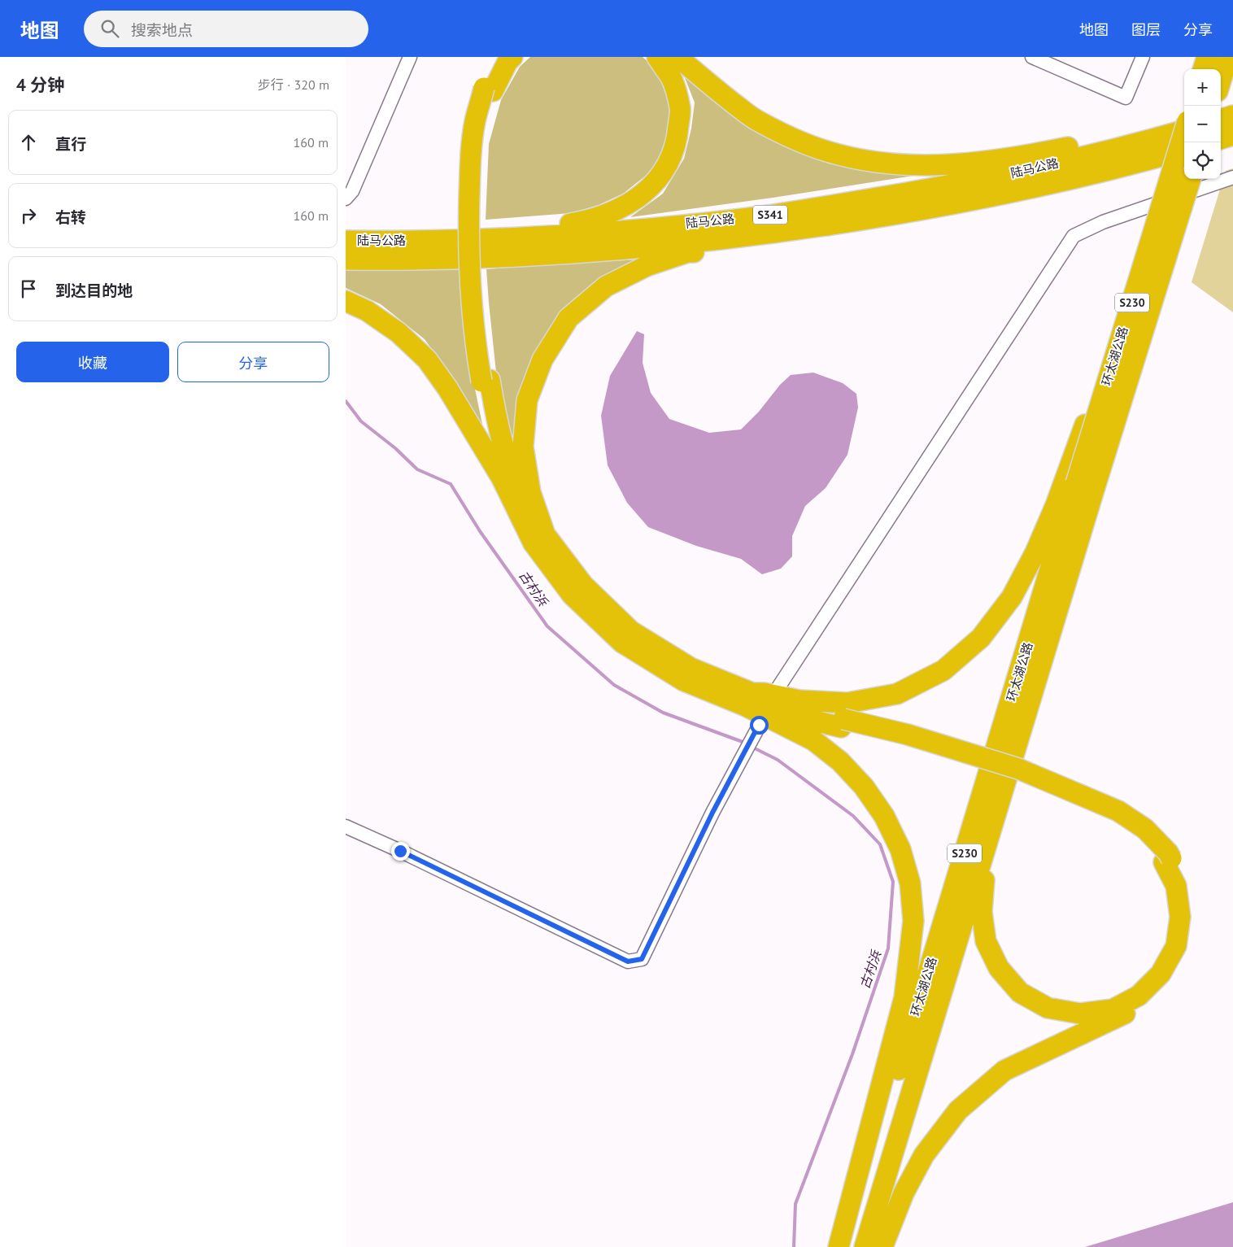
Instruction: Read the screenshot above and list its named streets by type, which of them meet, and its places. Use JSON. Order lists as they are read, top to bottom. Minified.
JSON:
{"streets":{"highway":["陆马公路","S341","S230","环太湖公路"]},"water":["古村浜"],"page":{"header":"地图","search":"搜索地点","nav":["地图","图层","分享"],"heading":["4 分钟","步行 · 320 m"],"map_buttons":["+","−"],"list":[["直行","160 m"],["右转","160 m"],"到达目的地"],"buttons":["收藏","分享"]}}
